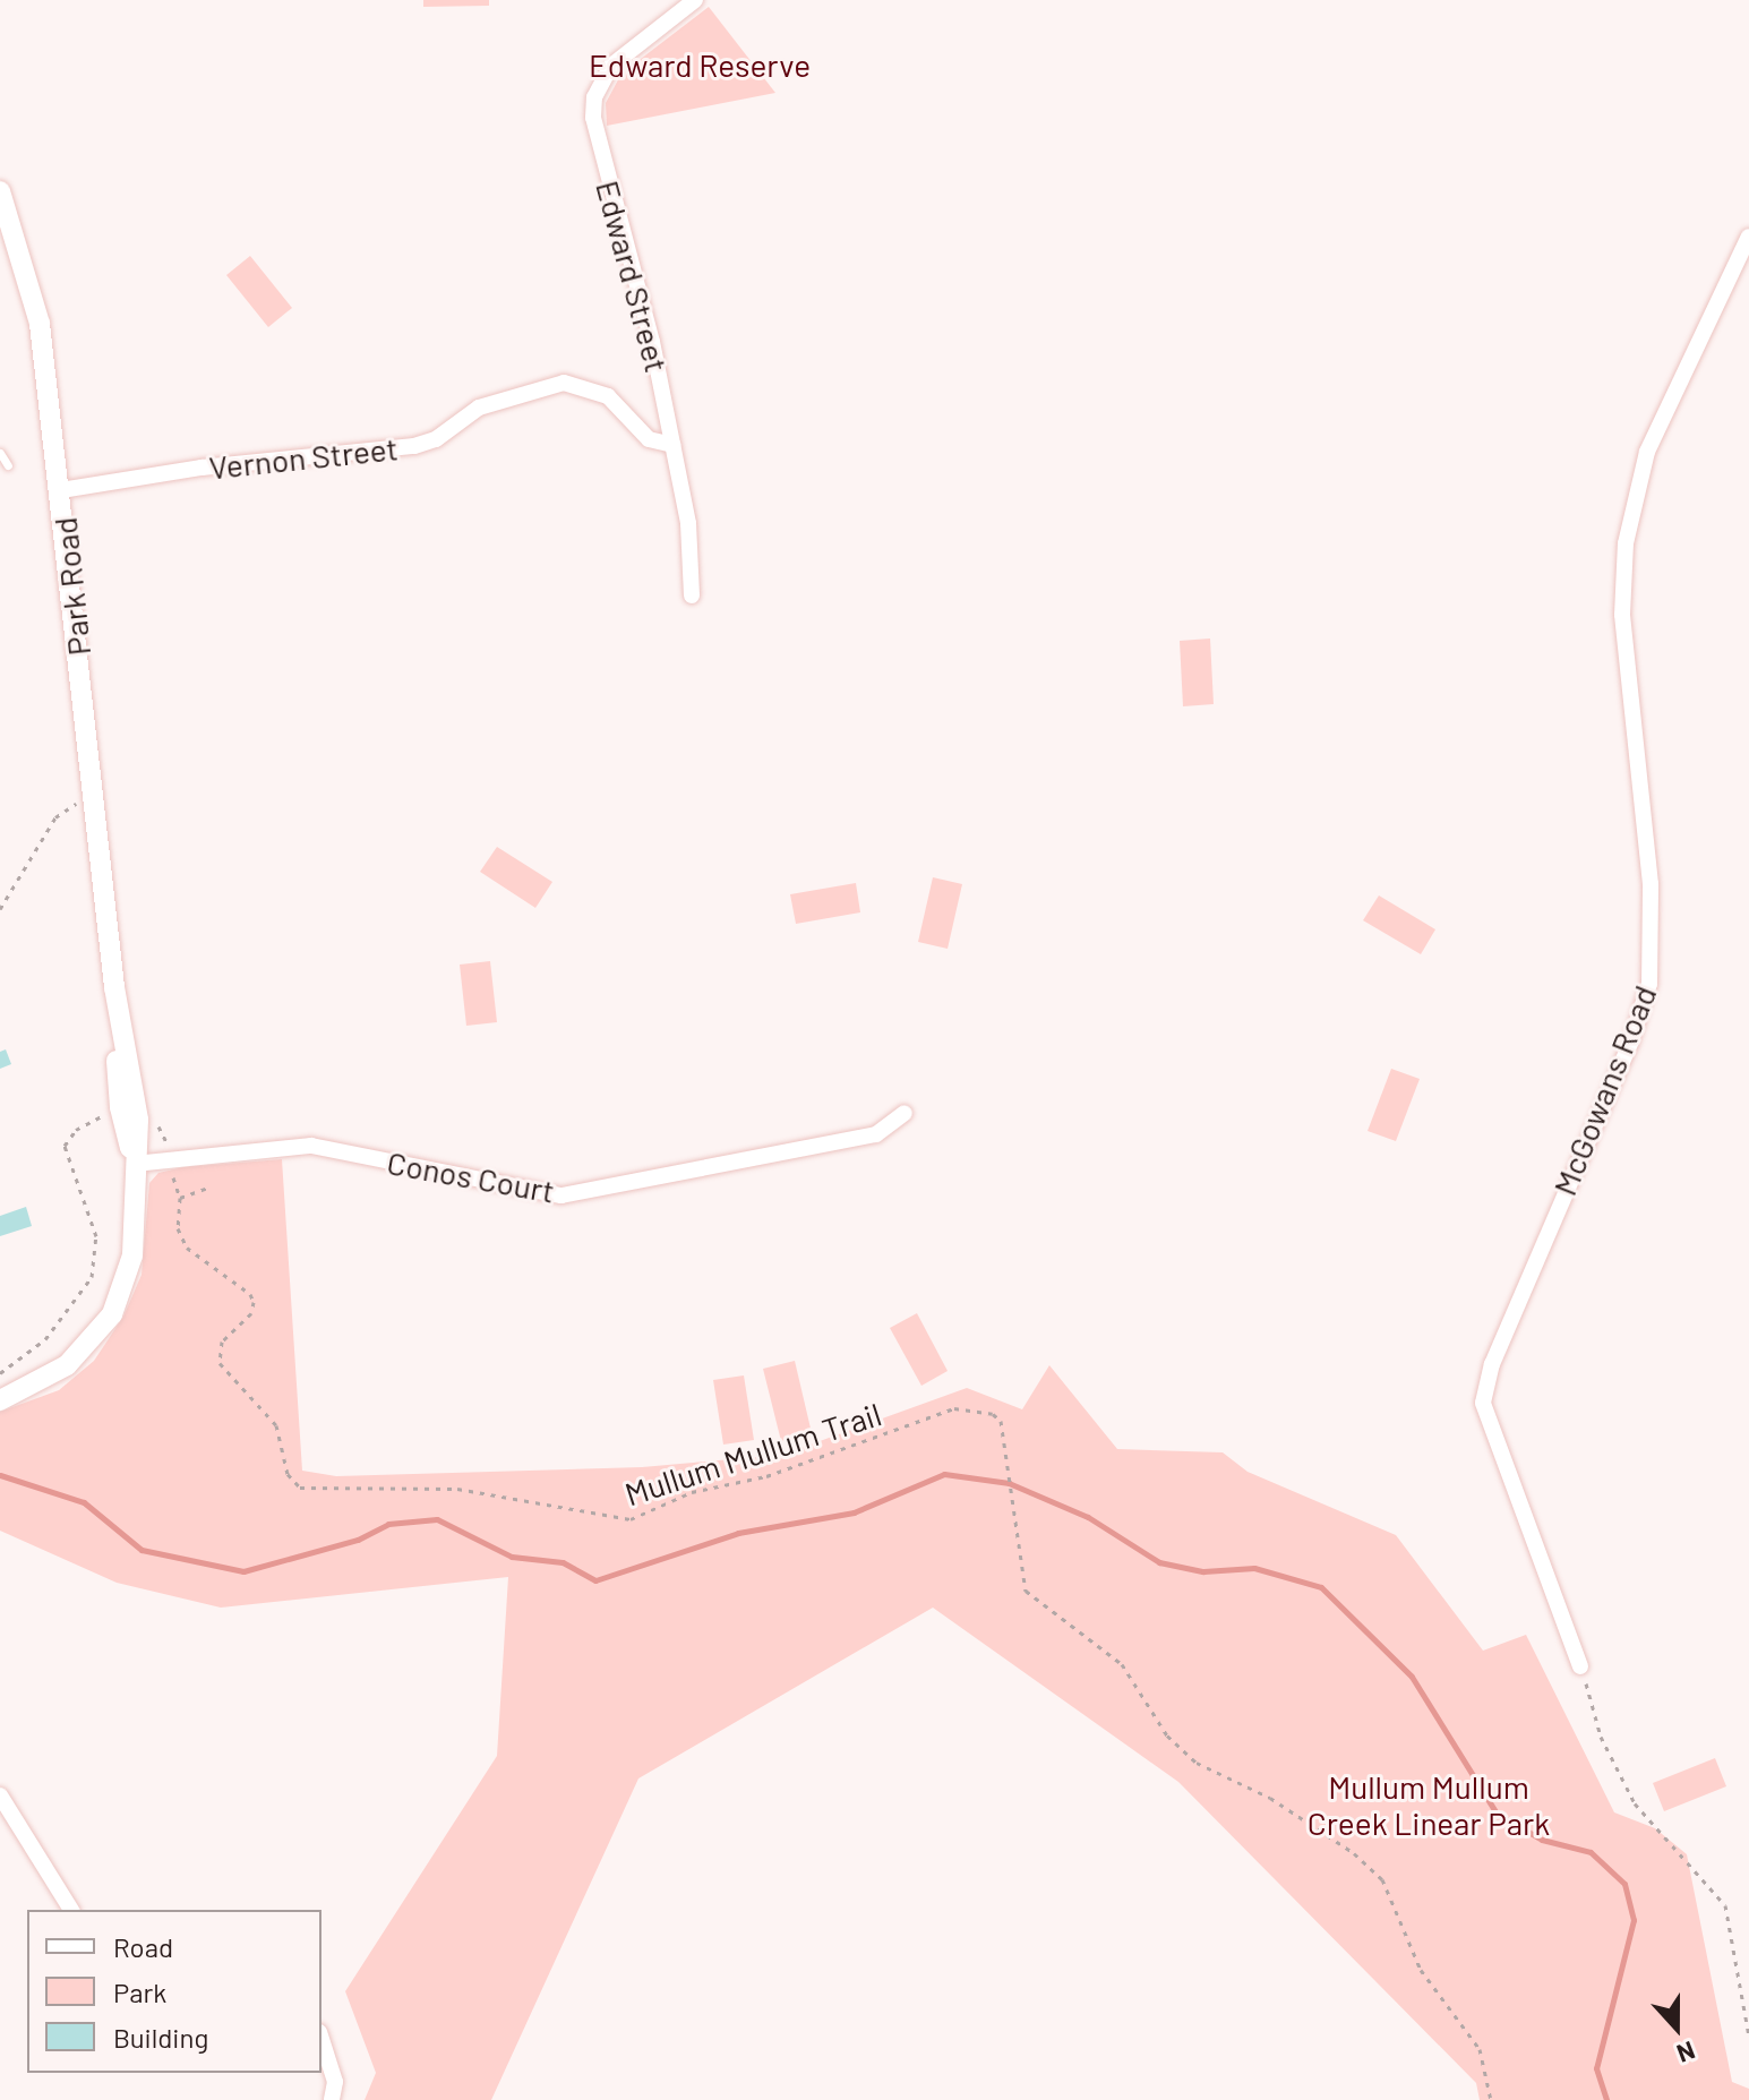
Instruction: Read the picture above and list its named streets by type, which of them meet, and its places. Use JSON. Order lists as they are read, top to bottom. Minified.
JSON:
{"streets":{"street":["Edward Street","Vernon Street","Park Road","McGowans Road","Conos Court"],"path":["Mullum Mullum Trail"]},"crossings":[["Edward Street","Vernon Street"],["Vernon Street","Park Road"],["Park Road","Conos Court"],["Park Road","Mullum Mullum Trail"],["Conos Court","Mullum Mullum Trail"]],"parks":["Edward Reserve","Mullum Mullum Creek Linear Park"],"legend":["Road","Park","Building"],"north":"bottom"}
